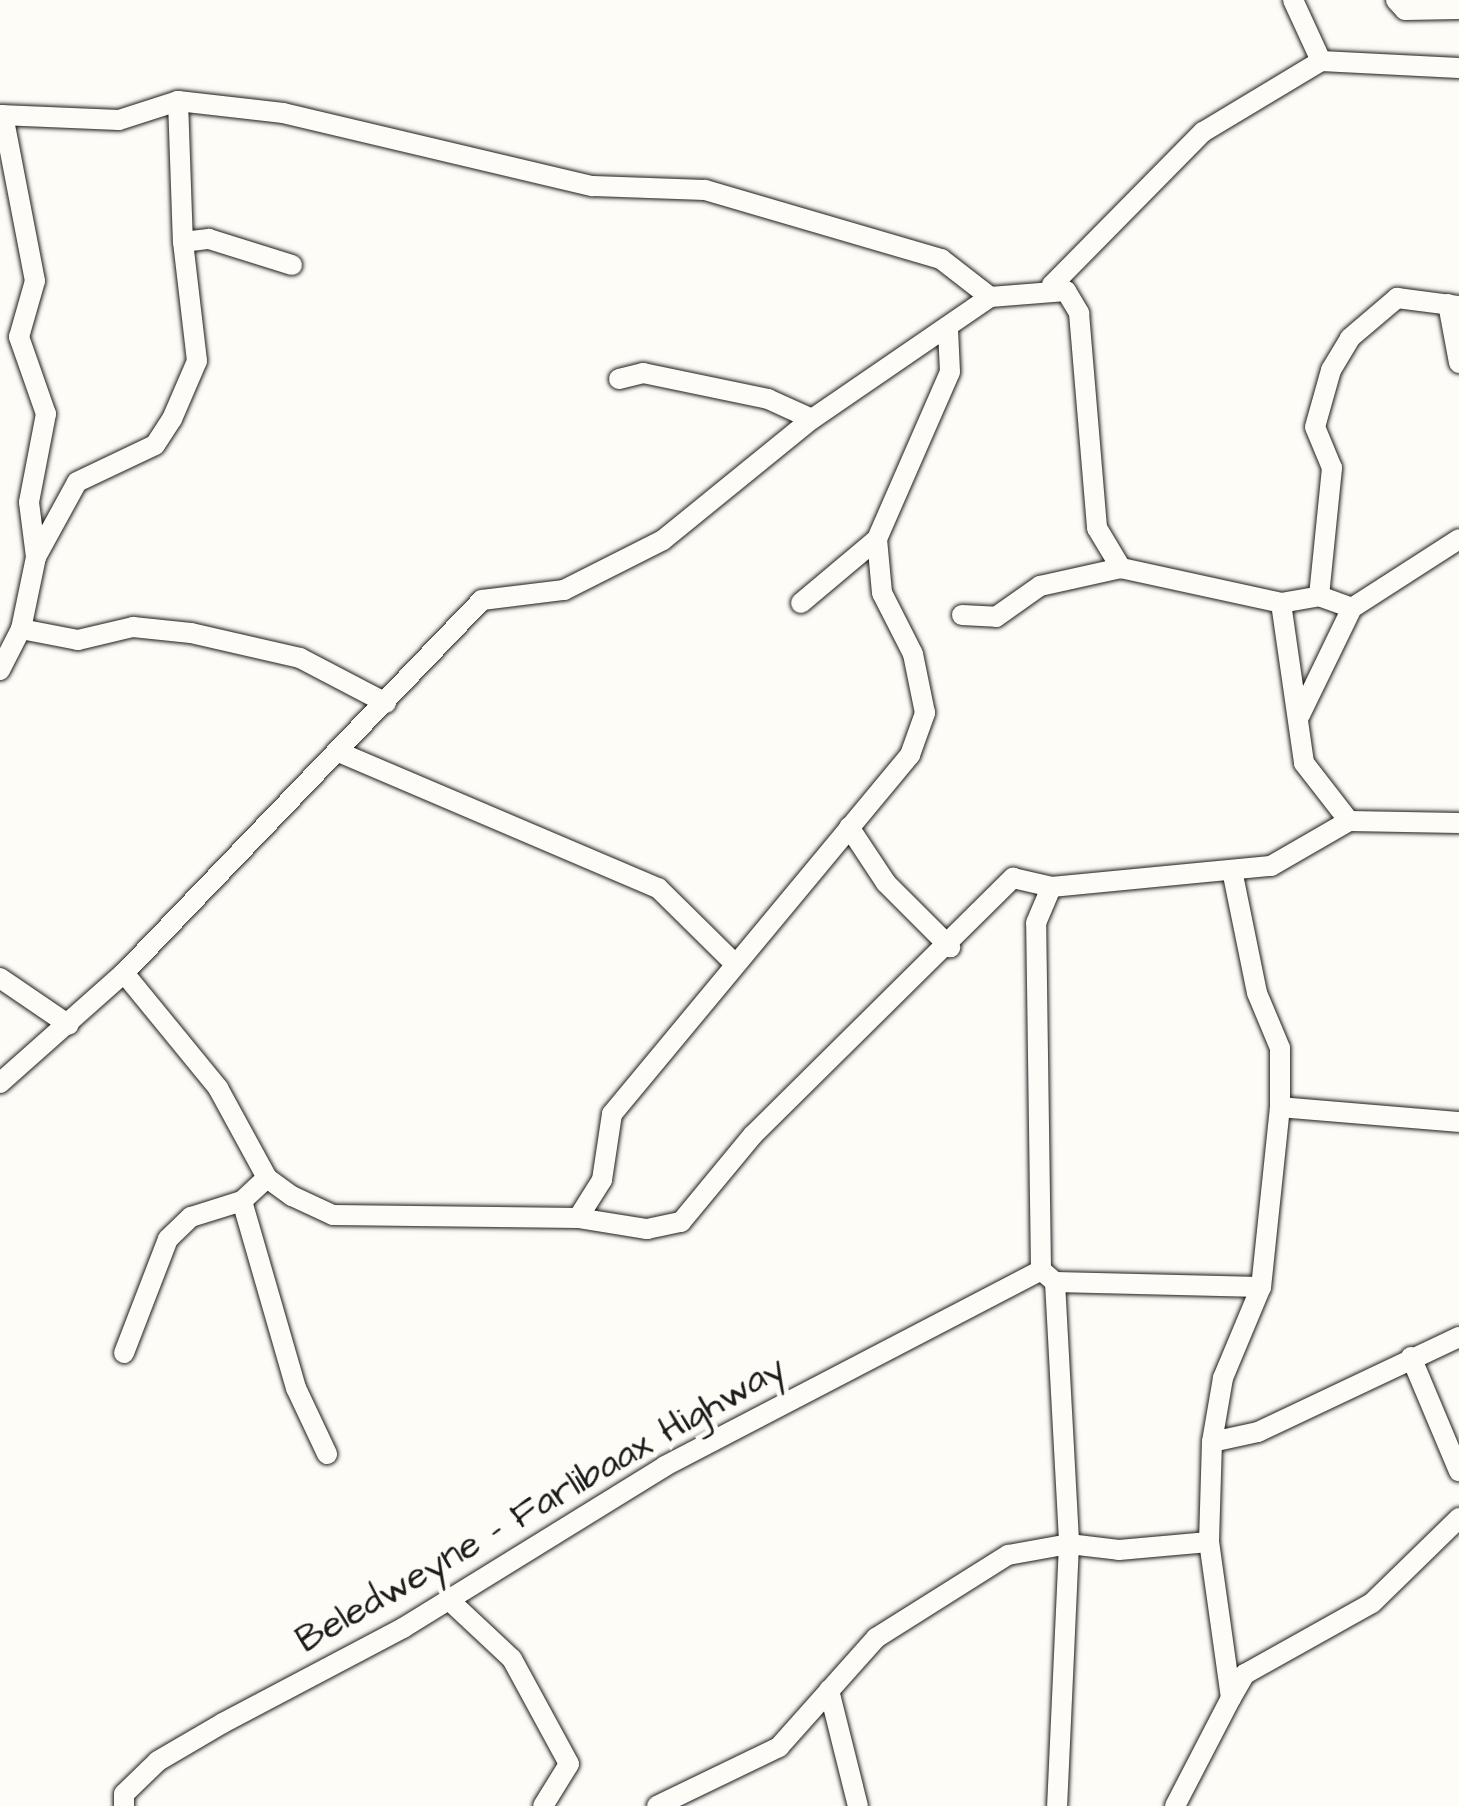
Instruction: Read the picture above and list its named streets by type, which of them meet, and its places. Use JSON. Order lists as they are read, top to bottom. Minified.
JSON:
{"streets":{"street":["Beledweyne - Farlibaax Highway"]}}
